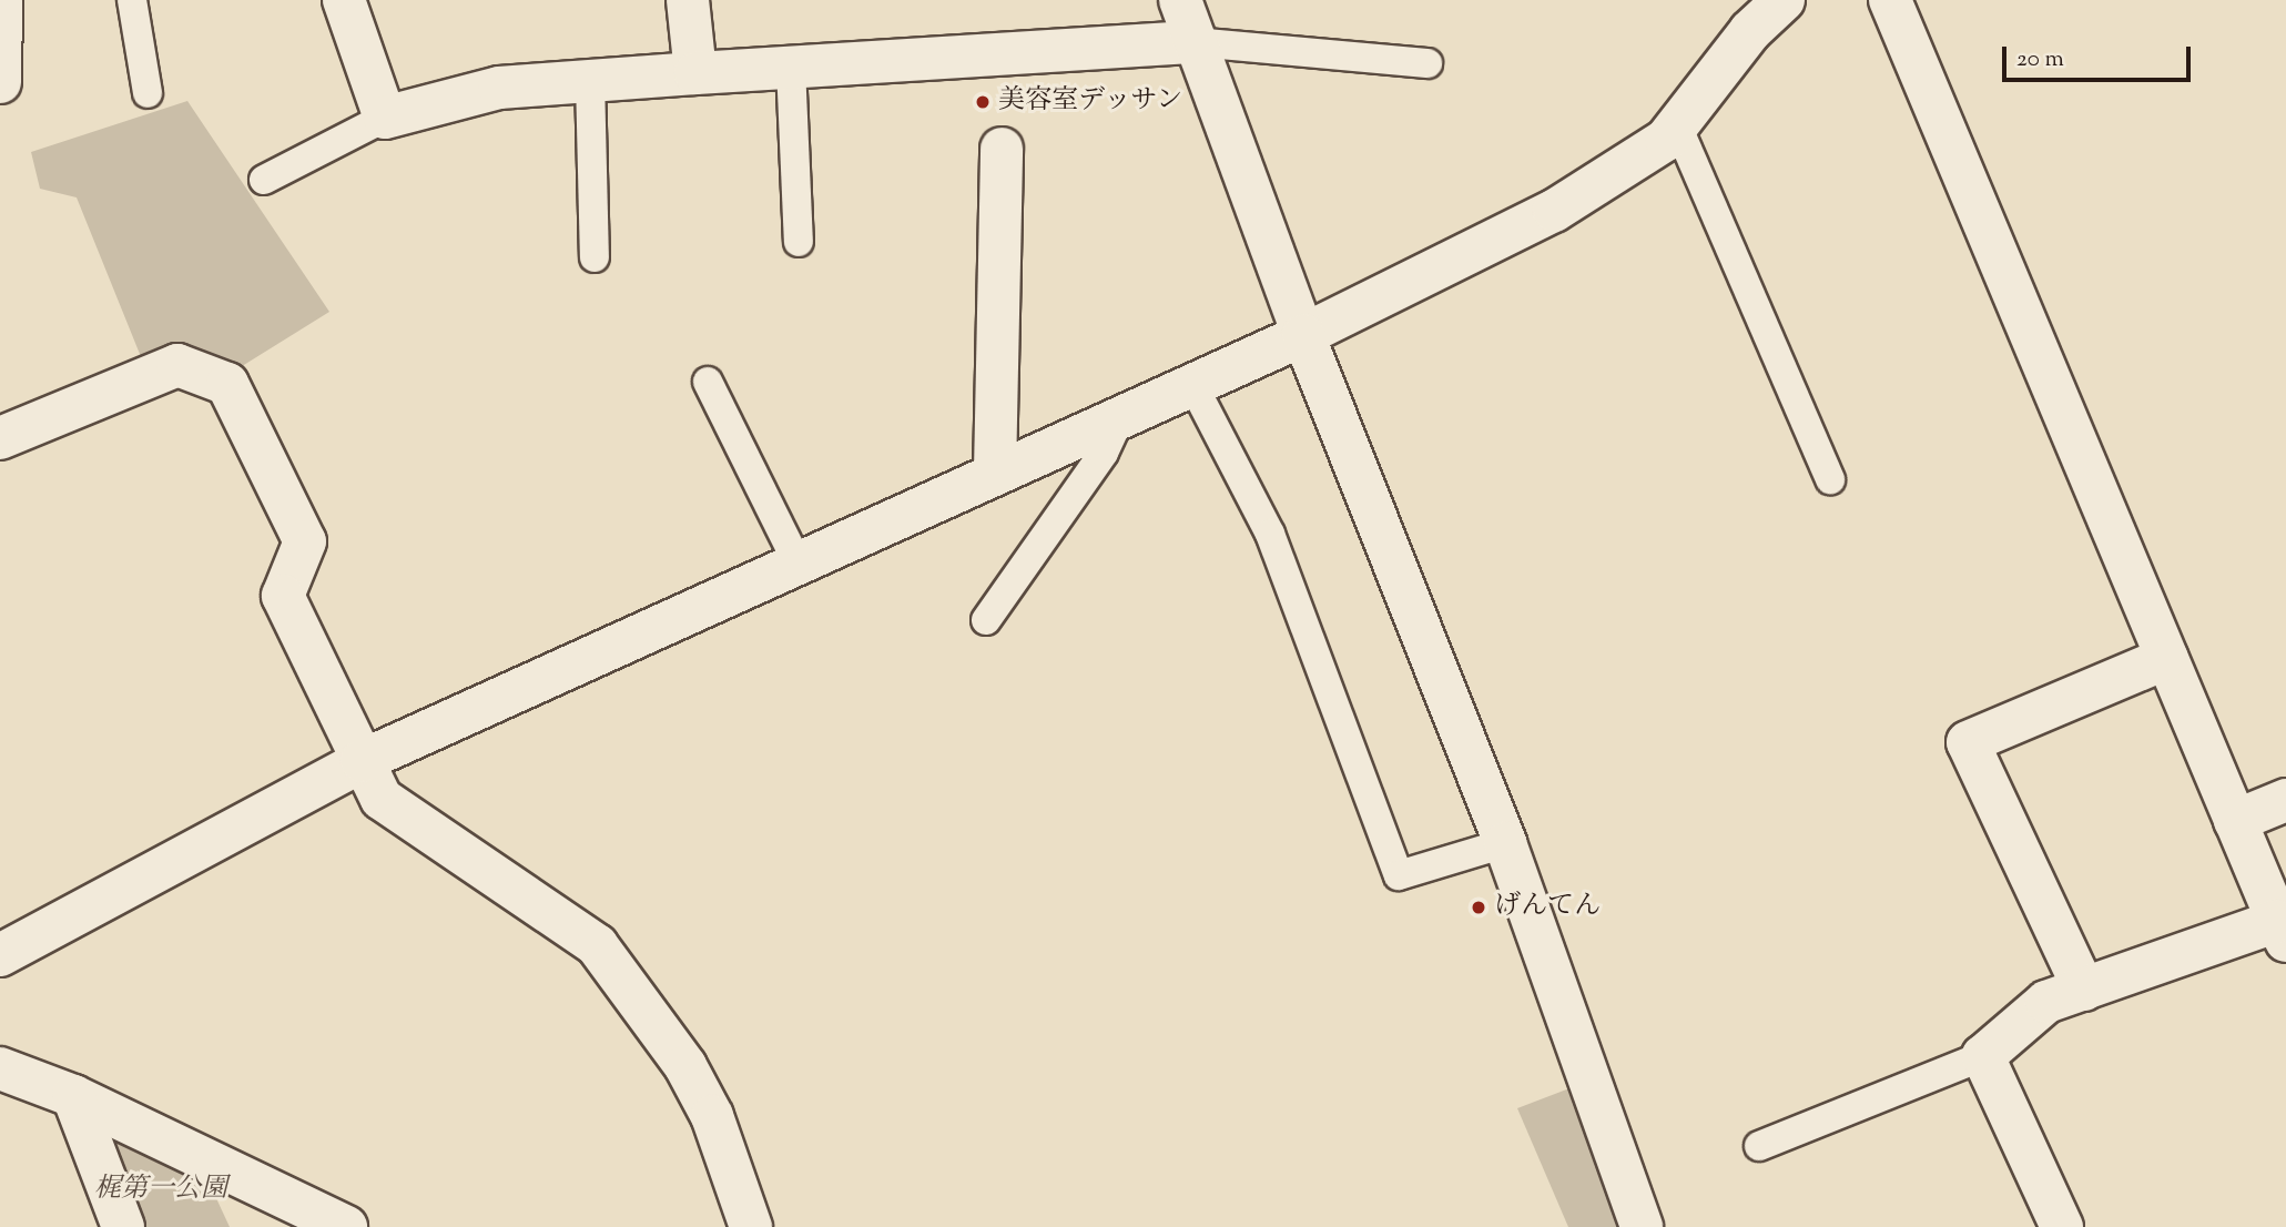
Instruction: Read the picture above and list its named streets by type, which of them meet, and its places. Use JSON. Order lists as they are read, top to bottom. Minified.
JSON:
{"parks":["梶第一公園"],"places":["美容室デッサン","げんてん"],"scale_bar":"20 m"}
